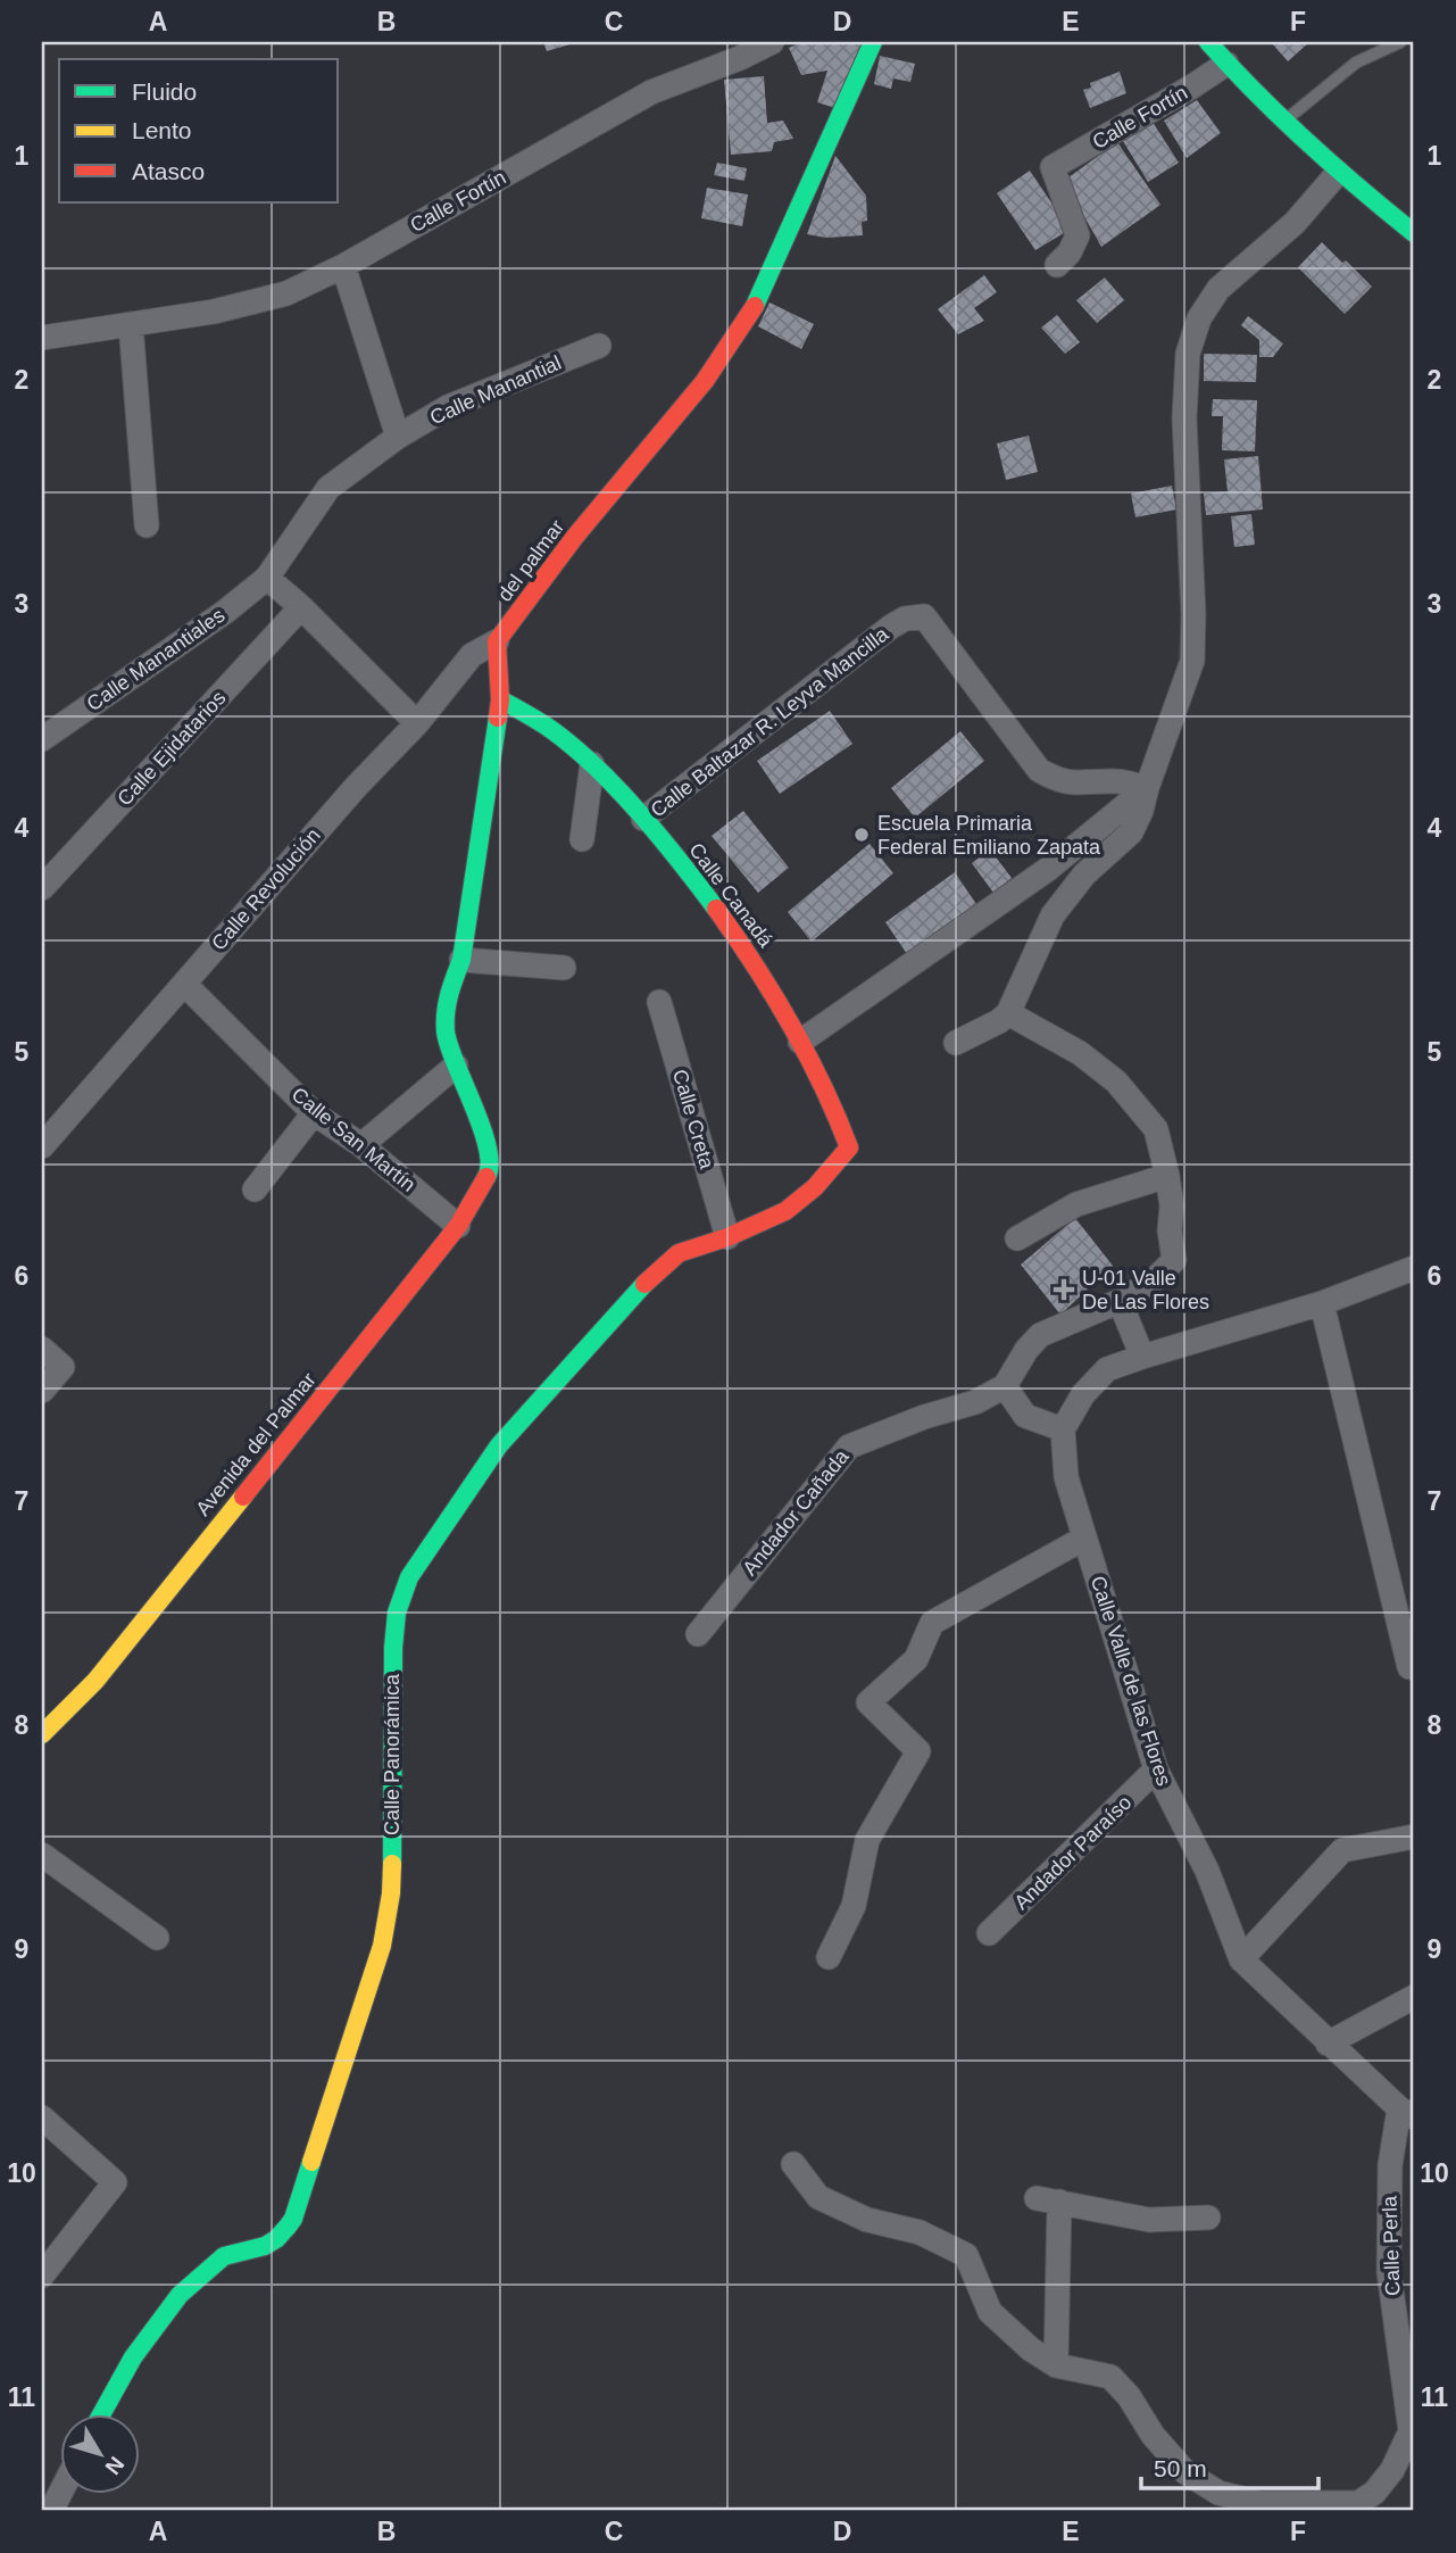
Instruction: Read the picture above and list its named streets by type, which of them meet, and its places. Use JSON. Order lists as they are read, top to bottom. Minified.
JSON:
{"streets":{"street":["Calle Fortín","Calle Manantial","del palmar","Calle Manantiales","Calle Baltazar R. Leyva Mancilla","Calle Ejidatarios","Calle Revolución","Calle Canadá","Calle Creta","Calle San Martín","Avenida del Palmar","Andador Cañada","Calle Valle de las Flores","Calle Panorámica","Andador Paraíso","Calle Perla"]},"crossings":[["Calle Manantial","Calle Manantiales"],["del palmar","Calle Revolución"],["Calle Baltazar R. Leyva Mancilla","Calle Canadá"],["Calle Revolución","Calle San Martín"],["Calle Canadá","Calle Panorámica"],["Calle Creta","Calle Panorámica"],["Calle San Martín","Avenida del Palmar"],["Calle Valle de las Flores","Andador Paraíso"],["Calle Valle de las Flores","Calle Perla"]],"places":{"other":["Escuela Primaria Federal Emiliano Zapata"],"health":["U-01 Valle De Las Flores"]},"legend":["Fluido","Lento","Atasco"],"scale_bar":"50 m","north":"bottom right","grid":{"columns":["A","B","C","D","E","F"],"rows":["1","2","3","4","5","6","7","8","9","10","11"]}}
